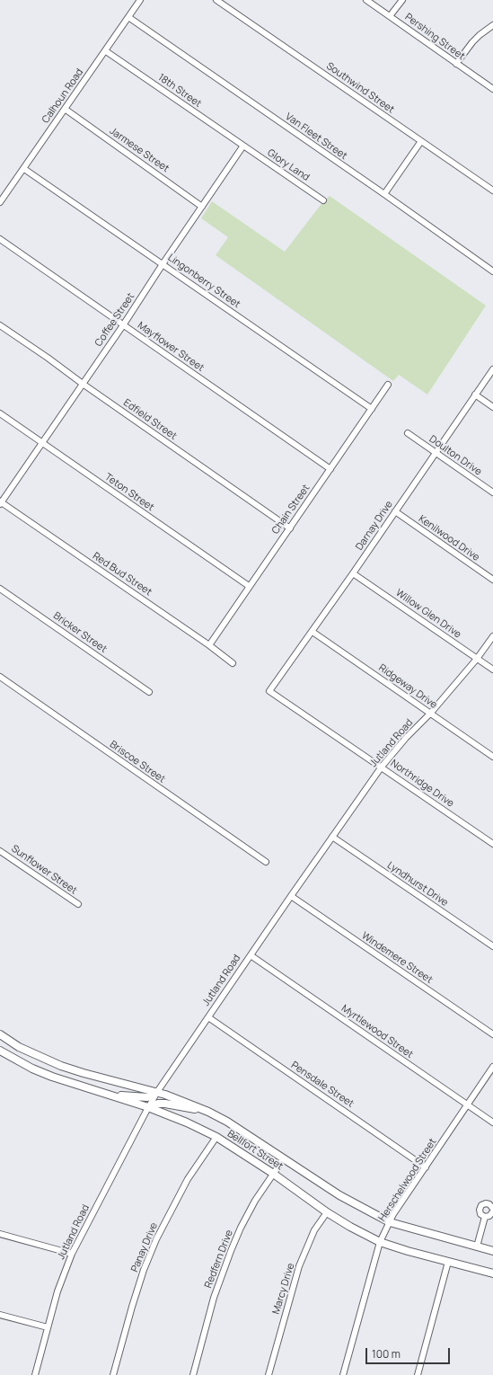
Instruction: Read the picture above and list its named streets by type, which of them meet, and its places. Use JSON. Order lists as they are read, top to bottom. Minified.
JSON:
{"streets":{"main road":["Bellfort Street"],"street":["Pershing Street","Southwind Street","18th Street","Calhoun Road","Van Fleet Street","Jarmese Street","Glory Land","Lingonberry Street","Coffee Street","Mayflower Street","Edfield Street","Doulton Drive","Teton Street","Chain Street","Darnay Drive","Kenilwood Drive","Red Bud Street","Willow Glen Drive","Bricker Street","Ridgeway Drive","Jutland Road","Briscoe Street","Northridge Drive","Sunflower Street","Lyndhurst Drive","Windemere Street","Myrtlewood Street","Pensdale Street","Herschelwood Street","Panay Drive","Redfern Drive","Marcy Drive"]},"crossings":[["18th Street","Calhoun Road"],["18th Street","Glory Land"],["18th Street","Coffee Street"],["Calhoun Road","Van Fleet Street"],["Calhoun Road","Jarmese Street"],["Calhoun Road","Lingonberry Street"],["Jarmese Street","Coffee Street"],["Glory Land","Coffee Street"],["Lingonberry Street","Coffee Street"],["Lingonberry Street","Chain Street"],["Coffee Street","Mayflower Street"],["Coffee Street","Edfield Street"],["Coffee Street","Teton Street"],["Coffee Street","Red Bud Street"],["Mayflower Street","Chain Street"],["Edfield Street","Chain Street"],["Doulton Drive","Darnay Drive"],["Teton Street","Chain Street"],["Chain Street","Red Bud Street"],["Darnay Drive","Kenilwood Drive"],["Darnay Drive","Willow Glen Drive"],["Darnay Drive","Ridgeway Drive"],["Darnay Drive","Northridge Drive"],["Willow Glen Drive","Jutland Road"],["Ridgeway Drive","Jutland Road"],["Jutland Road","Northridge Drive"],["Jutland Road","Lyndhurst Drive"],["Jutland Road","Windemere Street"],["Jutland Road","Myrtlewood Street"],["Jutland Road","Pensdale Street"],["Jutland Road","Bellfort Street"],["Myrtlewood Street","Herschelwood Street"],["Pensdale Street","Herschelwood Street"],["Bellfort Street","Herschelwood Street"],["Bellfort Street","Panay Drive"],["Bellfort Street","Redfern Drive"],["Bellfort Street","Marcy Drive"]],"scale_bar":"100 m"}
